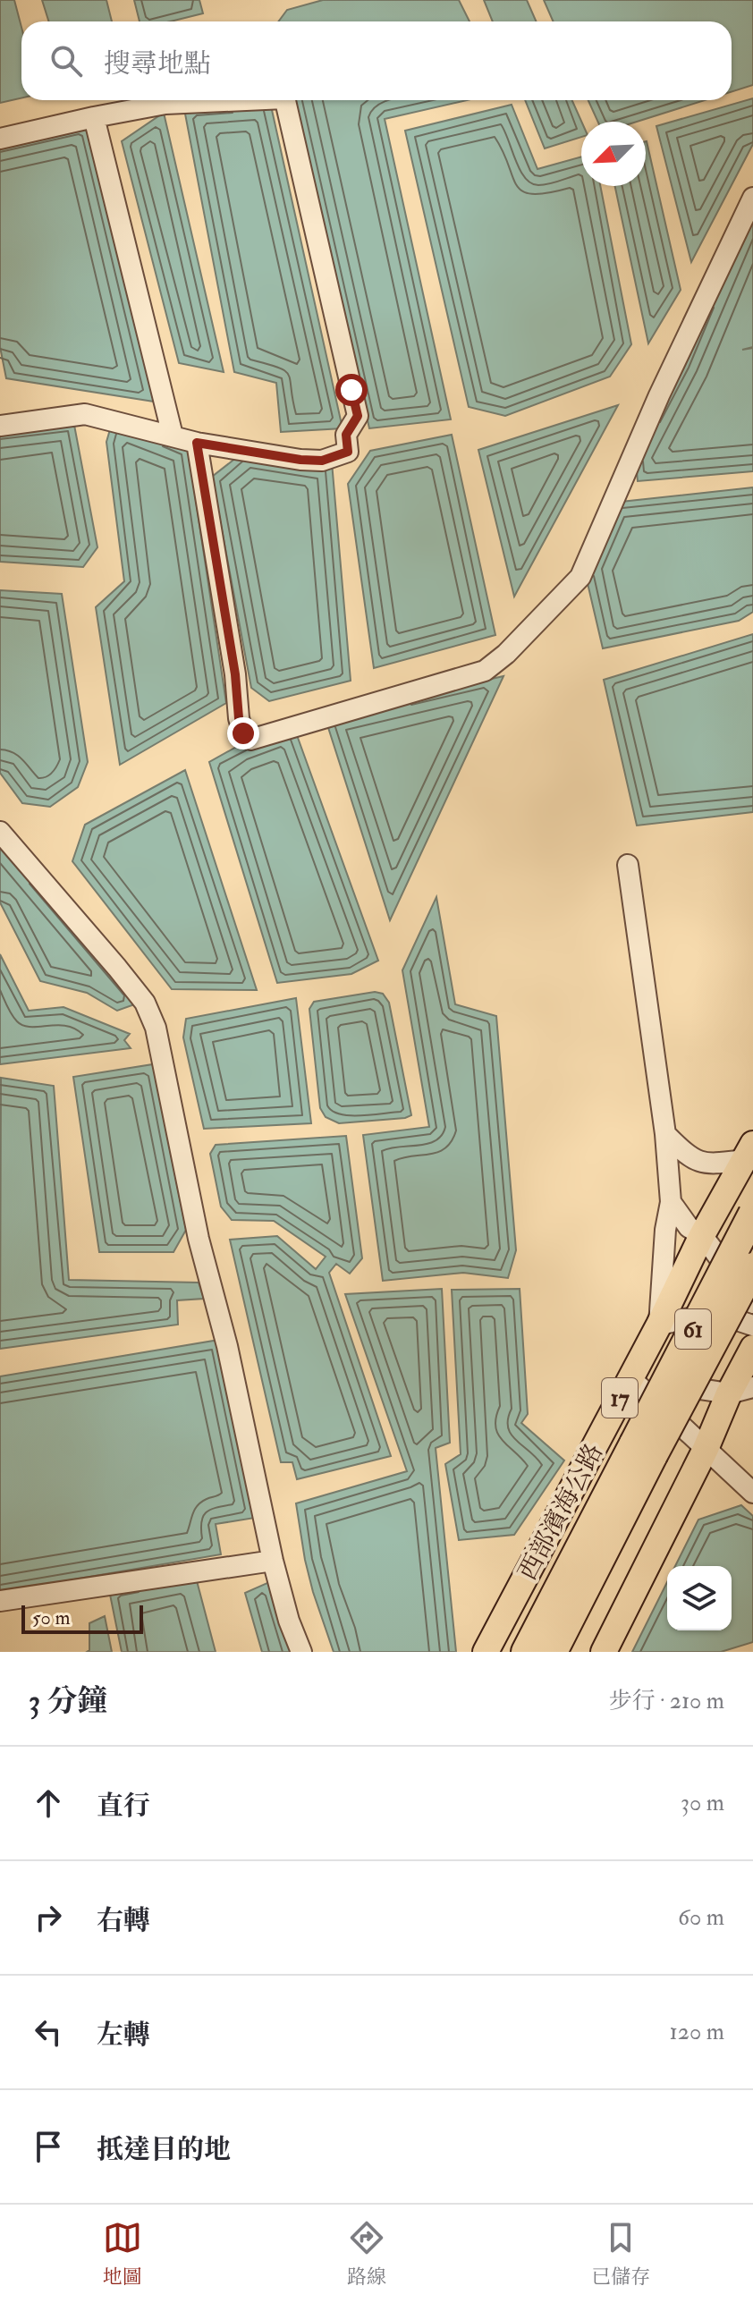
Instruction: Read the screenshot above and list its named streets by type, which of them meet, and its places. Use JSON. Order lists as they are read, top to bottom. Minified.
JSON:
{"streets":{"highway":["61"],"main road":["17","西部濱海公路"]},"scale_bar":"50 m","north":"bottom left","page":{"search":"搜尋地點","scale":"50 m","heading":["3 分鐘","步行 · 210 m"],"list":[["直行","30 m"],["右轉","60 m"],["左轉","120 m"],"抵達目的地"],"nav":["地圖","路線","已儲存"]}}
